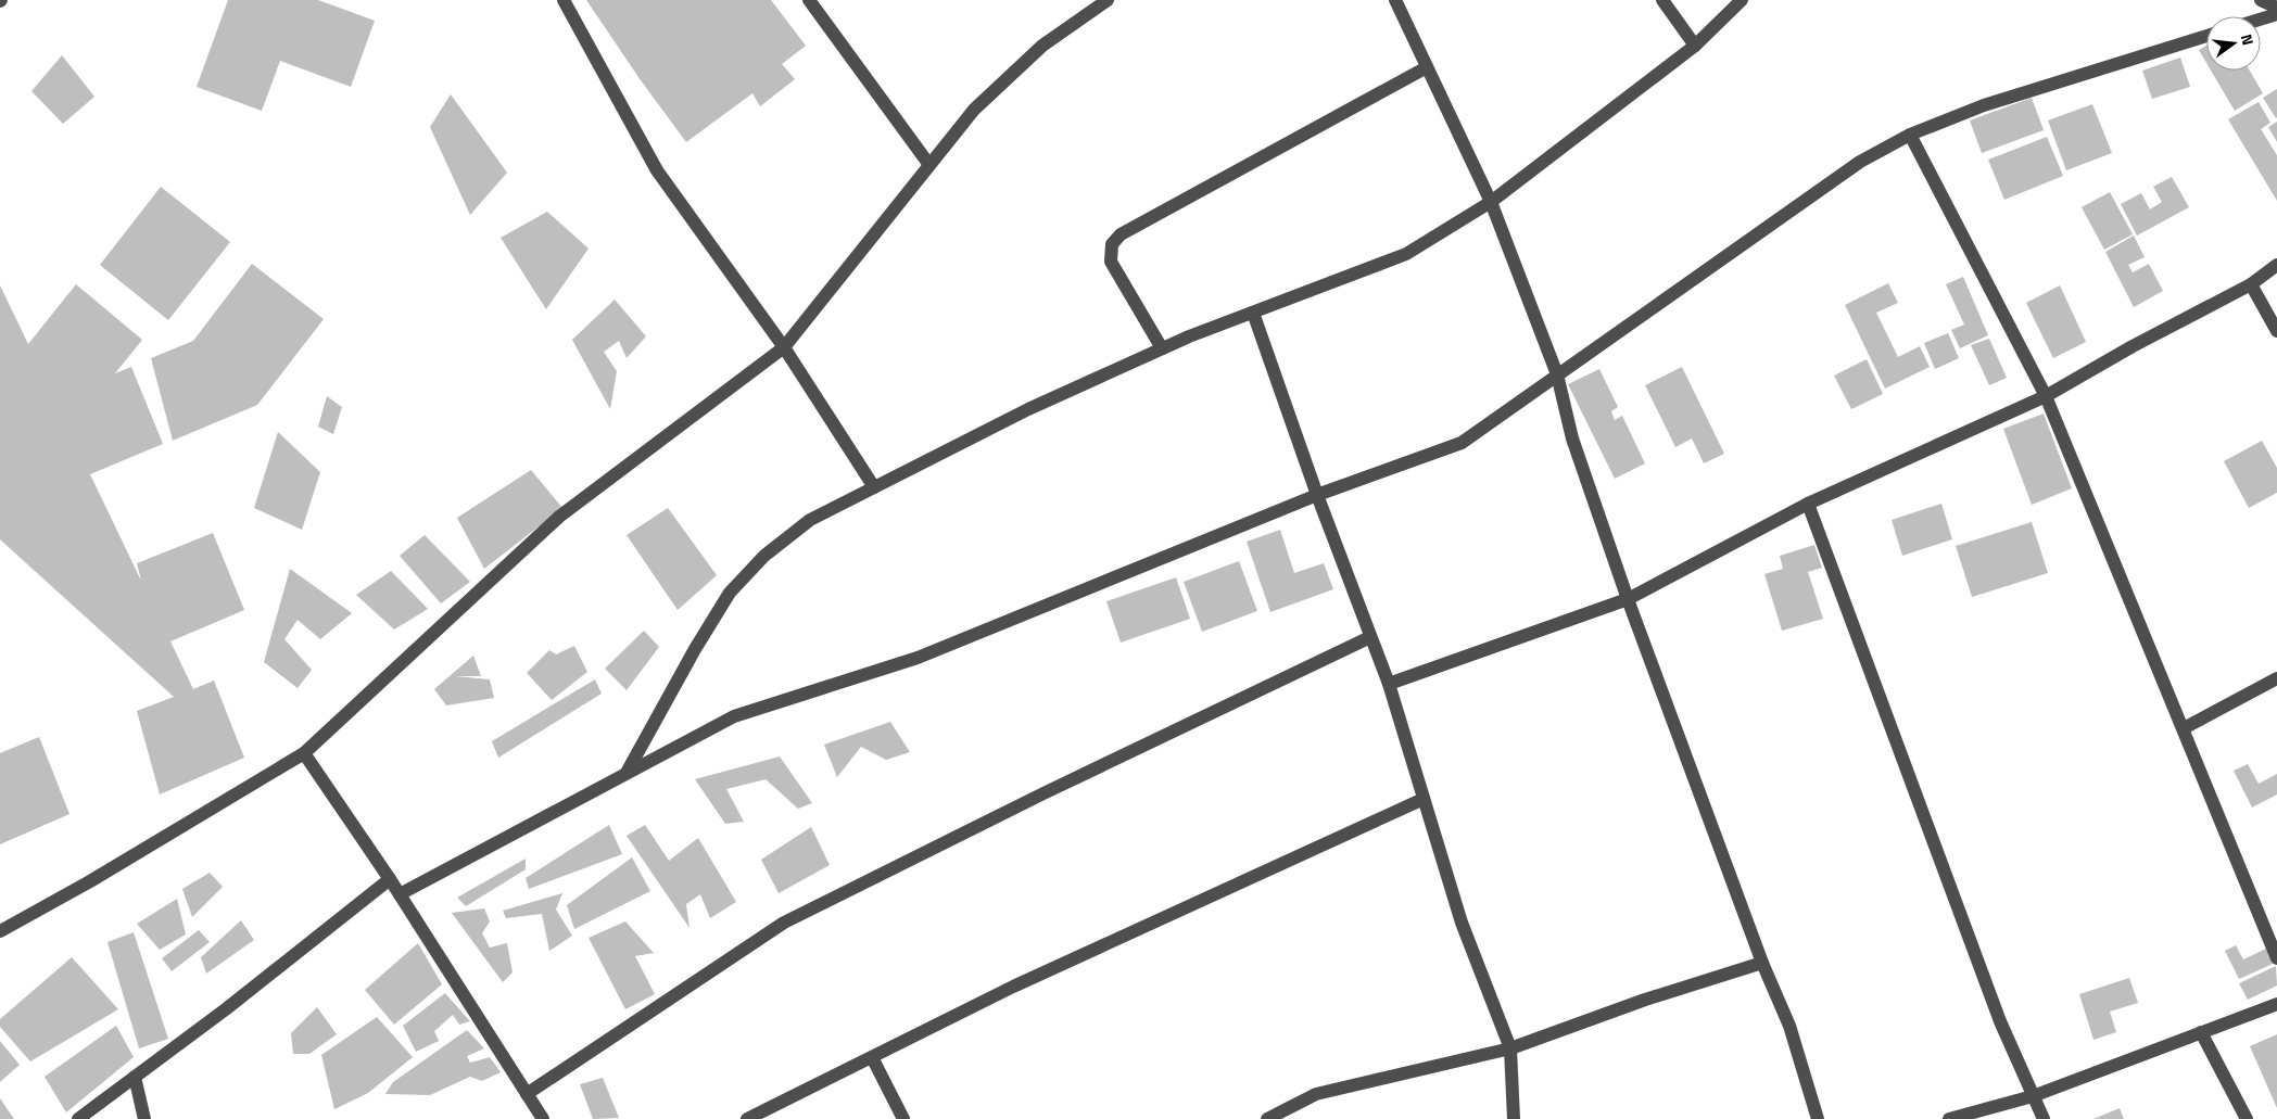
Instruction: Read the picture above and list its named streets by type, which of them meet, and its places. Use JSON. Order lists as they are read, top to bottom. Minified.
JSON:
{"north":"right"}
